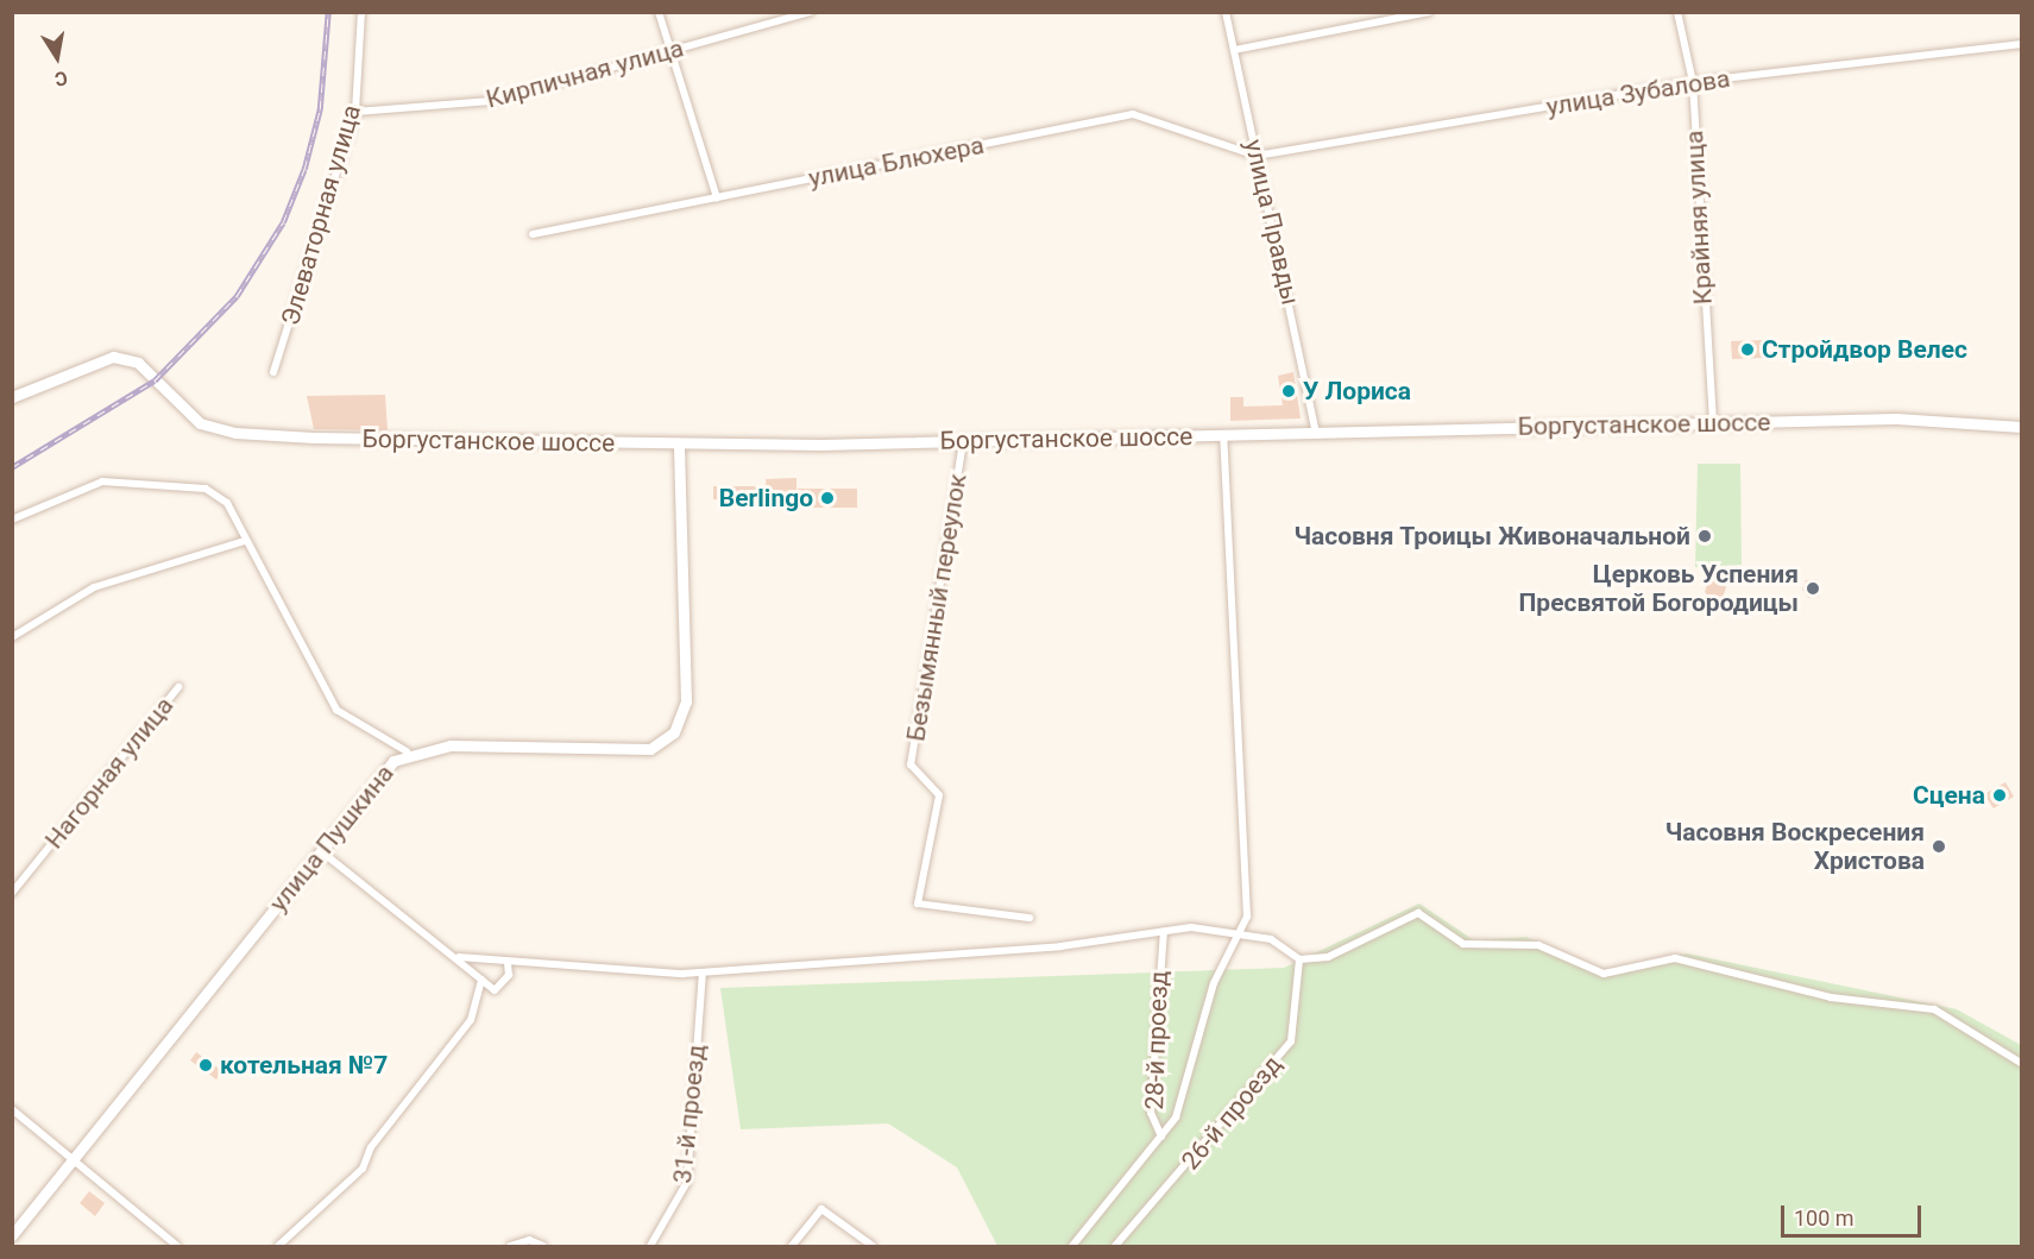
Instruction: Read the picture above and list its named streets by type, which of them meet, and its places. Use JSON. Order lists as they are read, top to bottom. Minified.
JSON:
{"streets":{"street":["Кирпичная улица","улица Зубалова","улица Блюхера","Элеваторная улица","Крайняя улица","улица Правды","Боргустанское шоссе","Безымянный переулок","Нагорная улица","улица Пушкина","28-й проезд","26-й проезд","31-й проезд"]},"crossings":[["Кирпичная улица","Элеваторная улица"],["улица Зубалова","улица Блюхера"],["улица Зубалова","Крайняя улица"],["улица Зубалова","улица Правды"],["улица Блюхера","улица Правды"],["Крайняя улица","Боргустанское шоссе"],["улица Правды","Боргустанское шоссе"],["Боргустанское шоссе","Безымянный переулок"],["Боргустанское шоссе","улица Пушкина"]],"places":["Стройдвор Велес","У Лориса","Berlingo","Часовня Троицы Живоначальной","Церковь Успения Пресвятой Богородицы","Сцена","Часовня Воскресения Христова","котельная №7"],"scale_bar":"100 m","north":"bottom"}
